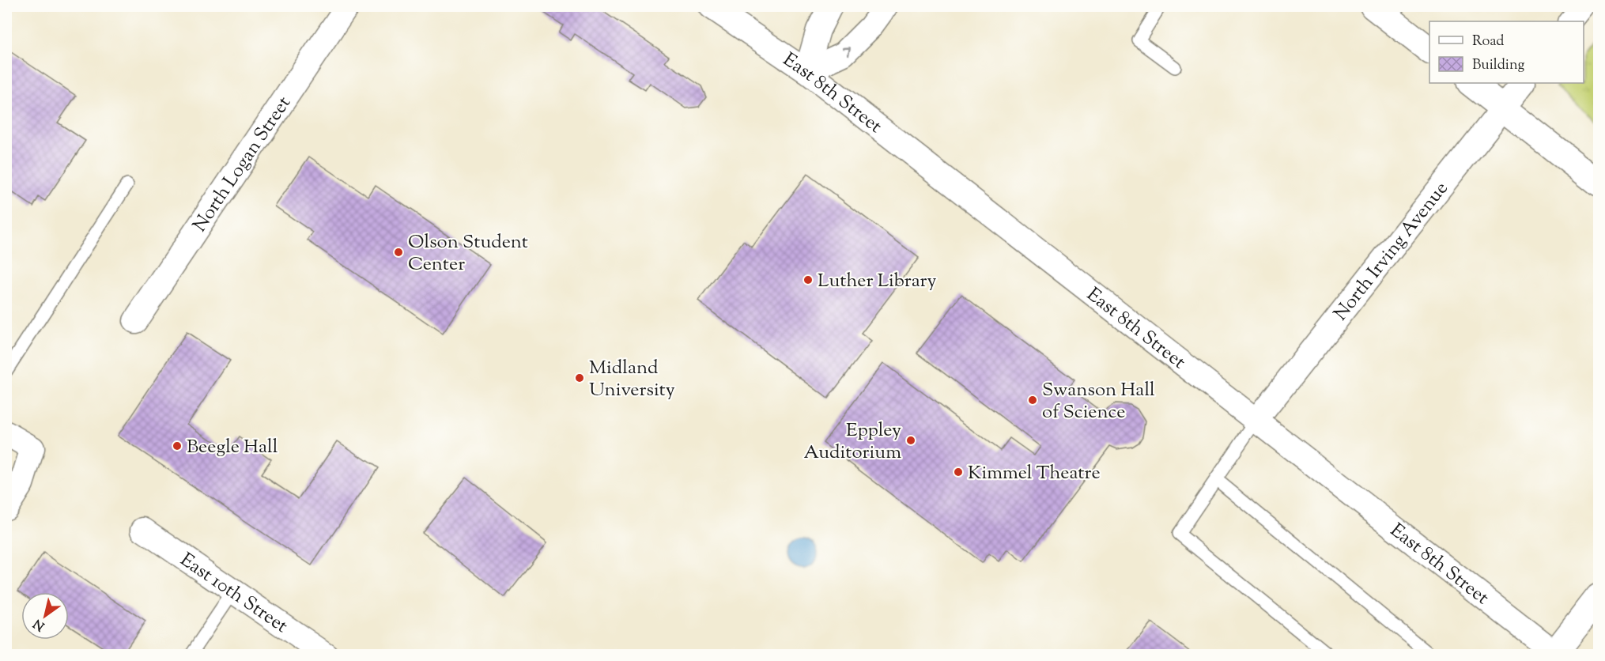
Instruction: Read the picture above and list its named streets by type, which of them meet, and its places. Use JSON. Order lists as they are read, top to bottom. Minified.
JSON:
{"streets":{"street":["East 8th Street","North Logan Street","North Irving Avenue","East 10th Street"]},"crossings":[["East 8th Street","North Irving Avenue"]],"places":["Olson Student Center","Luther Library","Midland University","Swanson Hall of Science","Eppley Auditorium","Beegle Hall","Kimmel Theatre"],"legend":["Road","Building"],"north":"bottom left"}
